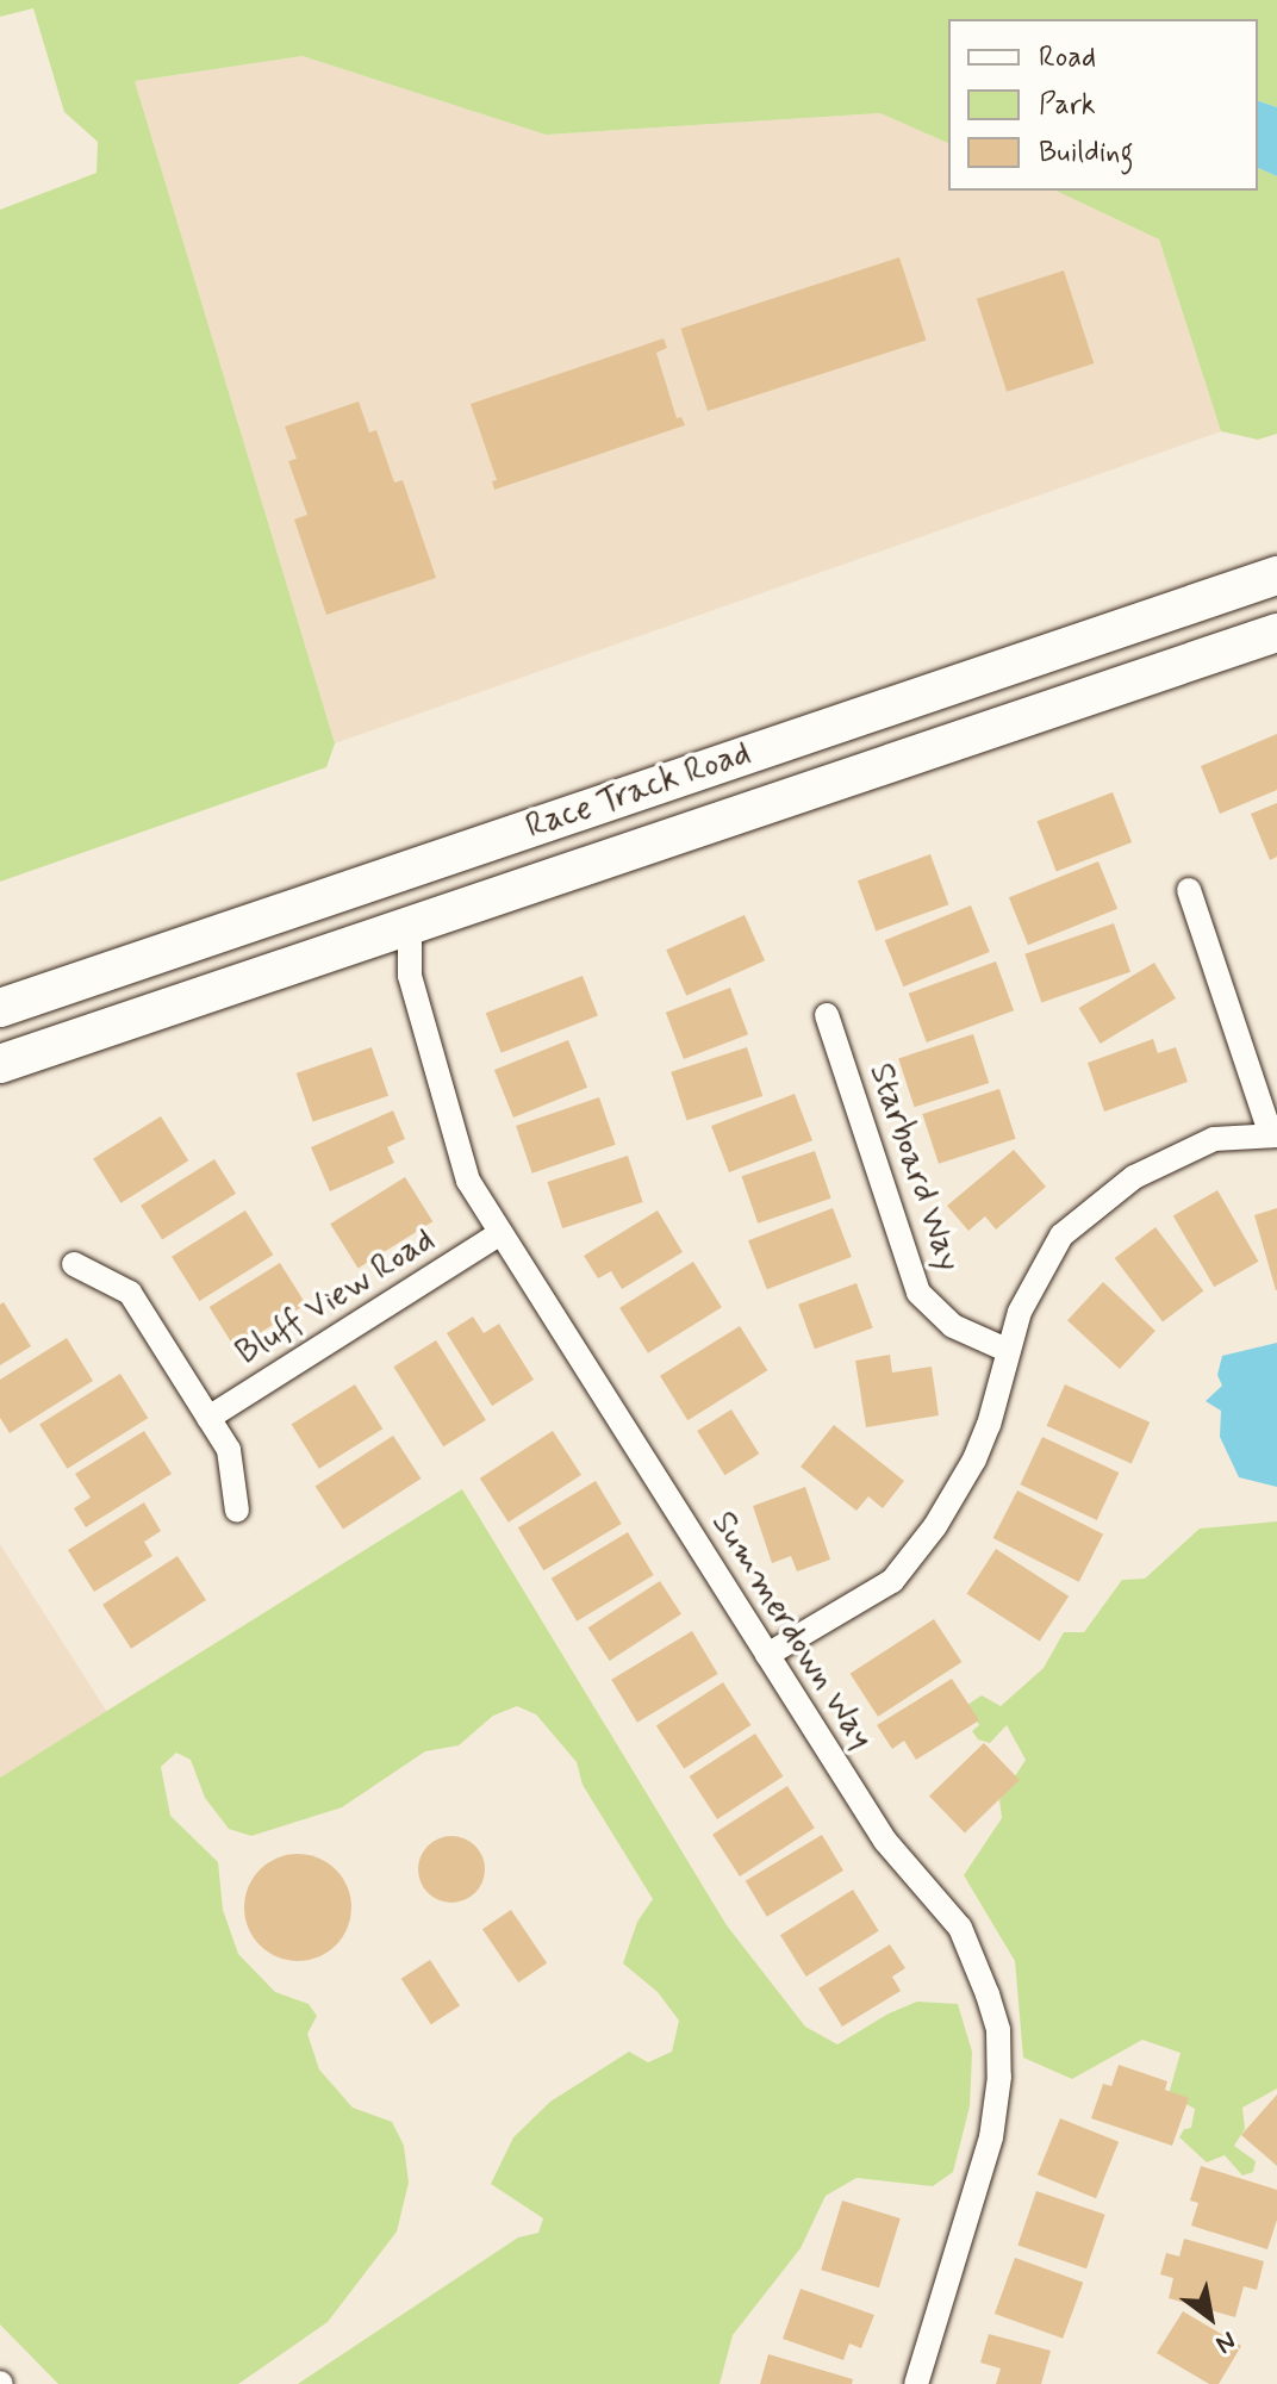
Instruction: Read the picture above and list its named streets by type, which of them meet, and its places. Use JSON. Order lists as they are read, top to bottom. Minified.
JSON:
{"streets":{"main road":["Race Track Road"],"street":["Starboard Way","Bluff View Road","Summerdown Way"]},"crossings":[["Race Track Road","Summerdown Way"],["Bluff View Road","Summerdown Way"]],"legend":["Road","Park","Building"],"north":"bottom right"}
